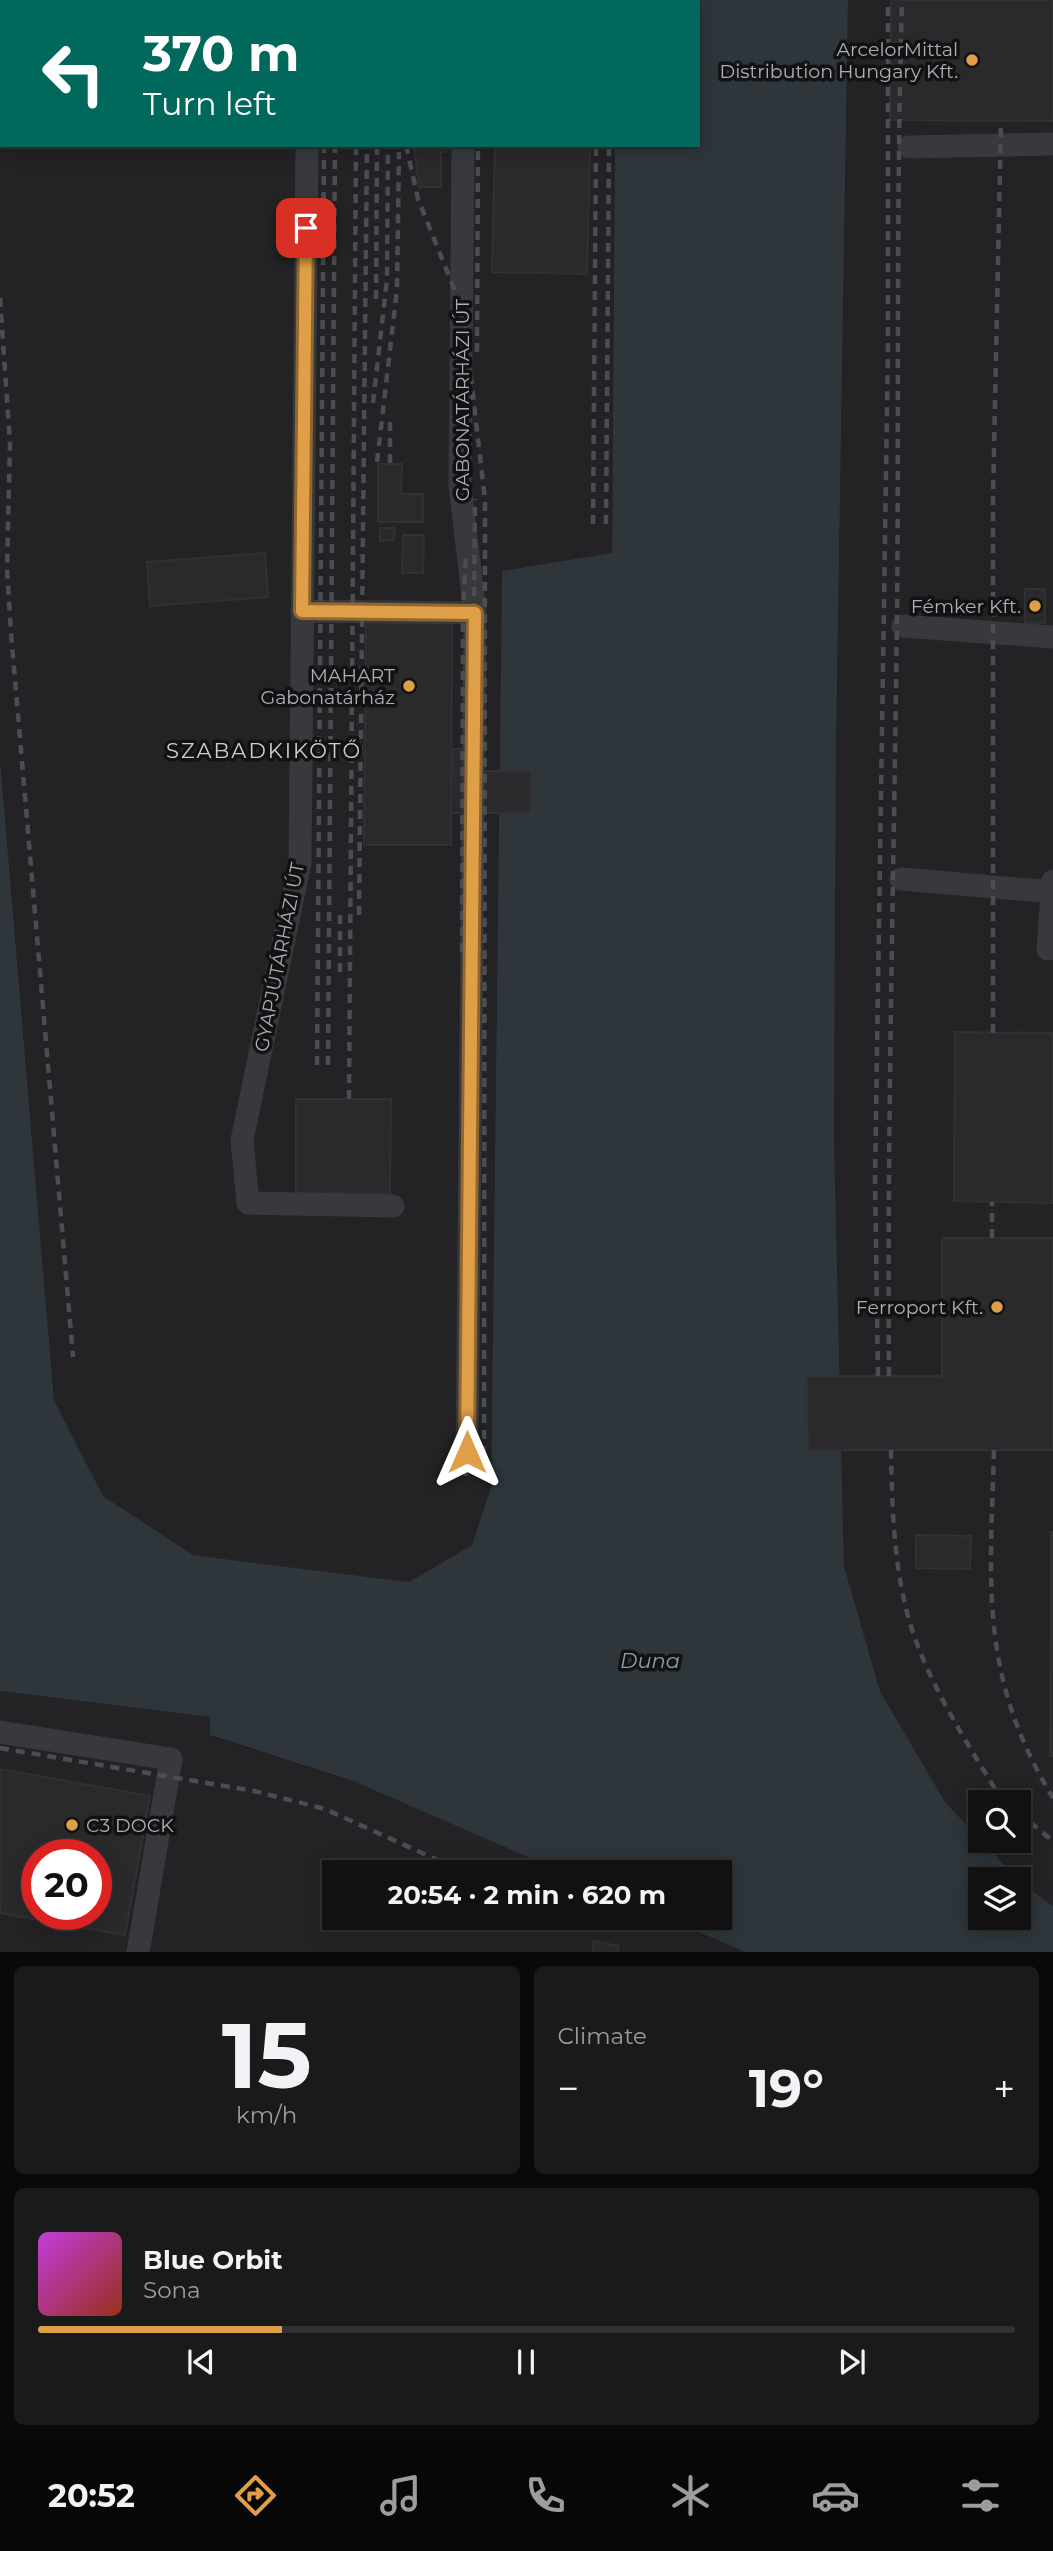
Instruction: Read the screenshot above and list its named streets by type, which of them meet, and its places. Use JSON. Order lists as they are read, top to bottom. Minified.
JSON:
{"streets":{"lane":["GABONATÁRHÁZI ÚT","GYAPJÚTÁRHÁZI ÚT"]},"districts":["SZABADKIKÖTŐ"],"water":["Duna"],"places":["ArcelorMittal Distribution Hungary Kft.","Fémker Kft.","MAHART Gabonatárház","Ferroport Kft.","C3 DOCK"],"page":{"turn":["370 m","Turn left"],"limit":"20","trip":"20:54 · 2 min · 620 m","tile":[["15","km/h"],"Climate"],"heat":["−","19°","+"],"song":["Blue Orbit","Sona"],"tabs":"20:52"}}
